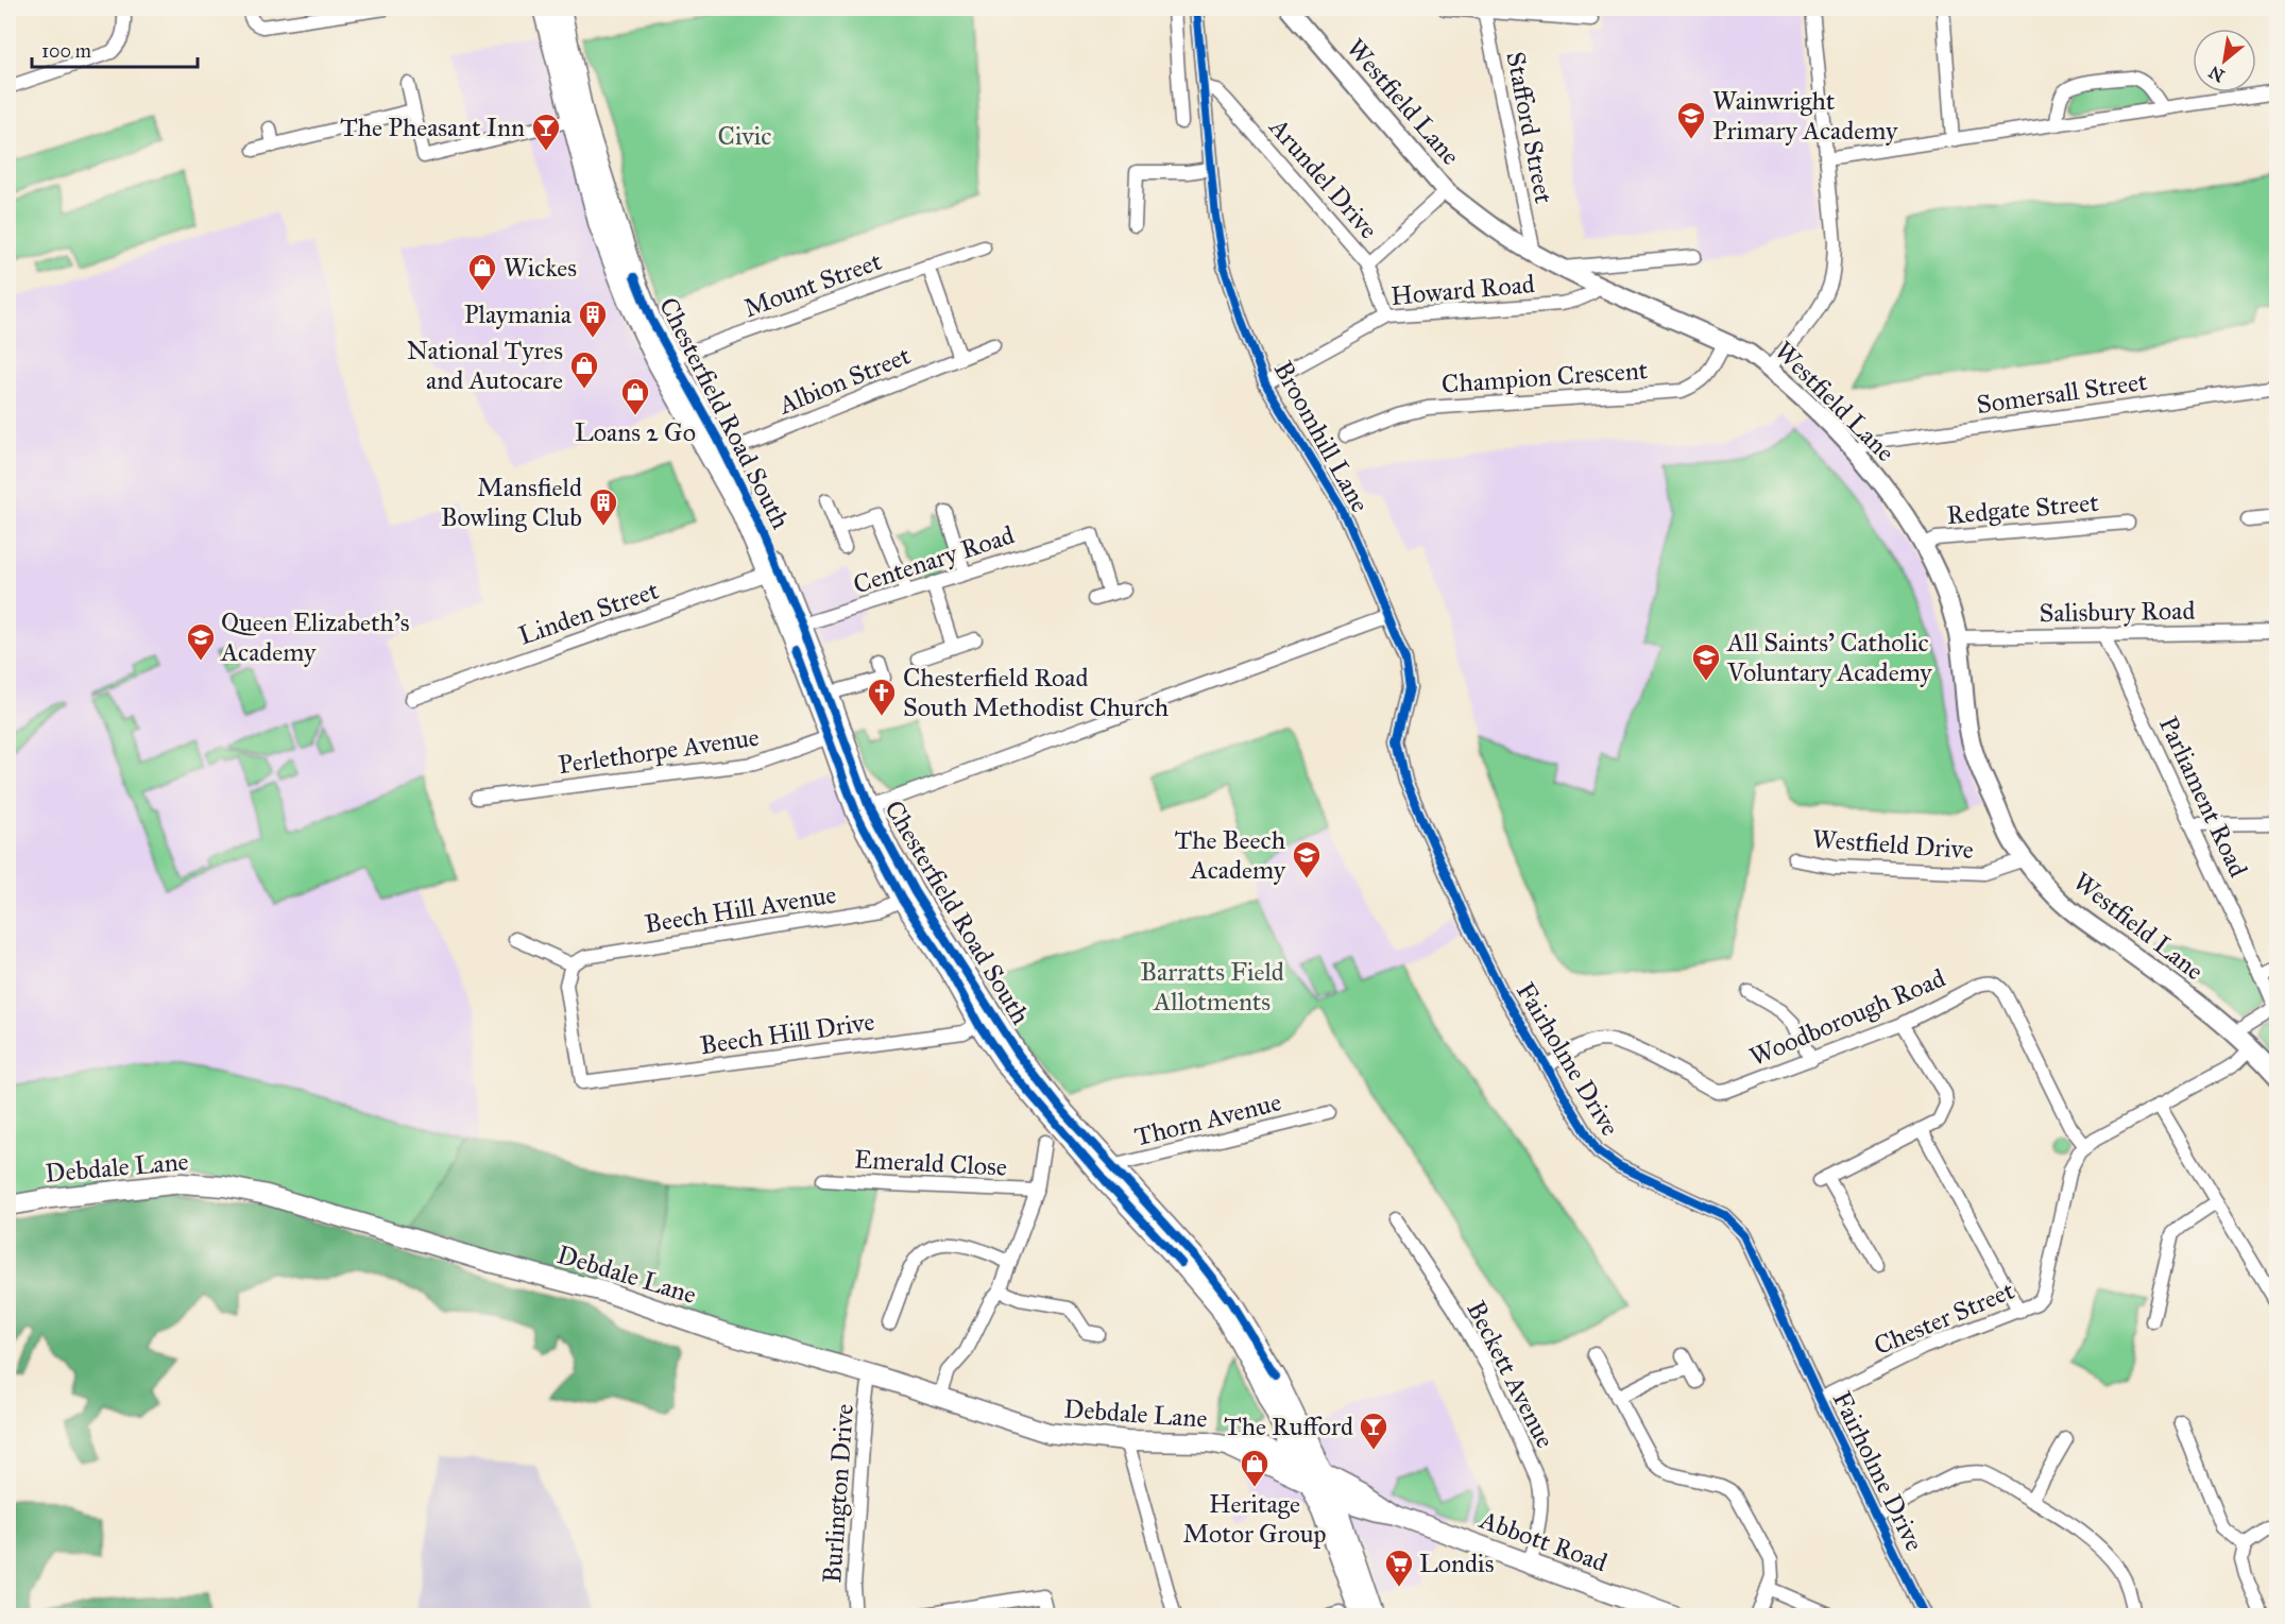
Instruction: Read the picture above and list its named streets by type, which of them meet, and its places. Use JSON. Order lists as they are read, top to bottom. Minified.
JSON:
{"streets":{"main road":["Chesterfield Road South","Debdale Lane","Abbott Road"],"street":["Westfield Lane","Stafford Street","Arundel Drive","Mount Street","Howard Road","Champion Crescent","Albion Street","Somersall Street","Broomhill Lane","Redgate Street","Centenary Road","Salisbury Road","Linden Street","Perlethorpe Avenue","Parliament Road","Westfield Drive","Beech Hill Avenue","Woodborough Road","Beech Hill Drive","Fairholme Drive","Thorn Avenue","Emerald Close","Chester Street","Beckett Avenue","Burlington Drive"]},"crossings":[["Westfield Lane","Stafford Street"],["Westfield Lane","Howard Road"],["Westfield Lane","Champion Crescent"],["Westfield Lane","Somersall Street"],["Westfield Lane","Redgate Street"],["Westfield Lane","Salisbury Road"],["Westfield Lane","Westfield Drive"],["Arundel Drive","Howard Road"],["Arundel Drive","Broomhill Lane"],["Mount Street","Chesterfield Road South"],["Howard Road","Broomhill Lane"],["Albion Street","Chesterfield Road South"],["Chesterfield Road South","Centenary Road"],["Chesterfield Road South","Linden Street"],["Chesterfield Road South","Perlethorpe Avenue"],["Chesterfield Road South","Beech Hill Avenue"],["Chesterfield Road South","Beech Hill Drive"],["Chesterfield Road South","Thorn Avenue"],["Chesterfield Road South","Debdale Lane"],["Chesterfield Road South","Abbott Road"],["Broomhill Lane","Fairholme Drive"],["Salisbury Road","Parliament Road"],["Beech Hill Avenue","Beech Hill Drive"],["Woodborough Road","Fairholme Drive"],["Woodborough Road","Chester Street"],["Fairholme Drive","Chester Street"],["Debdale Lane","Burlington Drive"],["Debdale Lane","Abbott Road"],["Beckett Avenue","Abbott Road"]],"parks":["Civic","Barratts Field Allotments"],"places":{"school or university":["Wainwright Primary Academy","Queen Elizabeth's Academy","All Saints' Catholic Voluntary Academy","The Beech Academy"],"bar":["The Pheasant Inn","The Rufford"],"shop":["Wickes","National Tyres and Autocare","Loans 2 Go","Heritage Motor Group"],"building":["Playmania","Mansfield Bowling Club"],"church":["Chesterfield Road South Methodist Church"],"supermarket":["Londis"]},"scale_bar":"100 m","north":"bottom left"}
